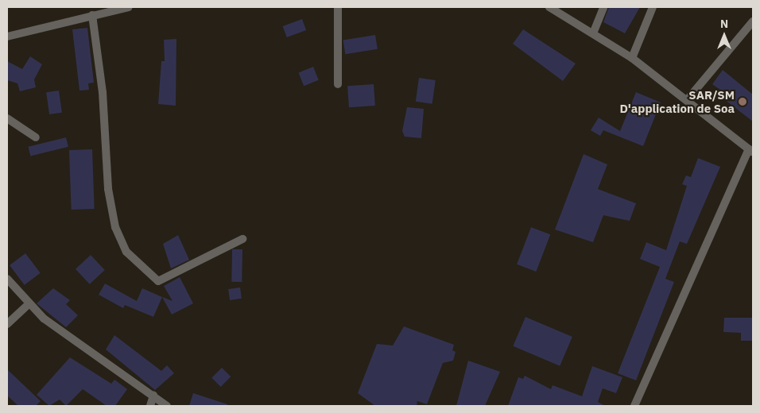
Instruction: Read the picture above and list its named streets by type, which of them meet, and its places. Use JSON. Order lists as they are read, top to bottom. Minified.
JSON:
{"places":["SAR/SM D'application de Soa"],"north":"top"}
